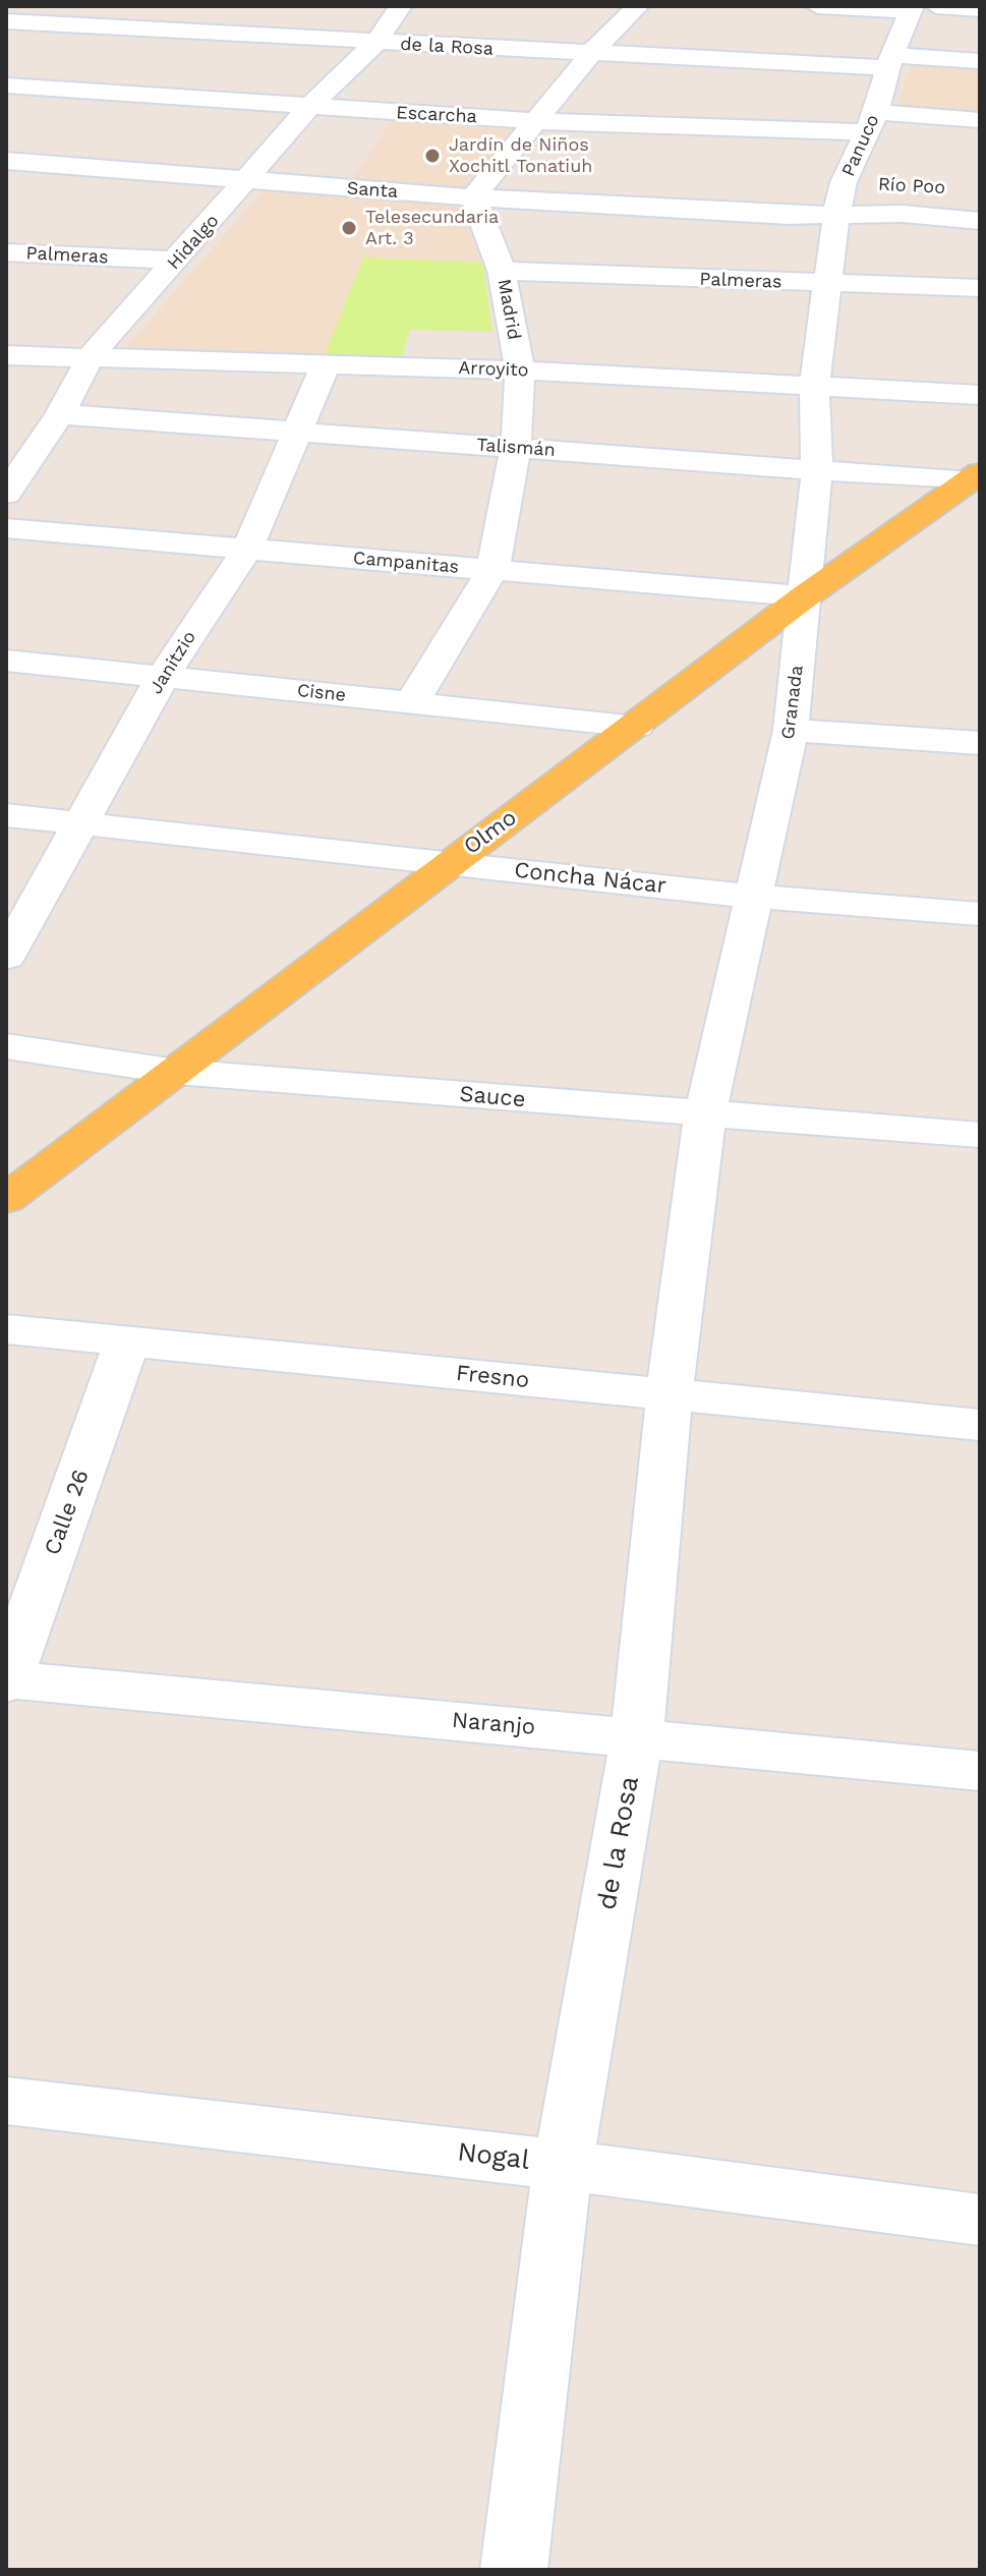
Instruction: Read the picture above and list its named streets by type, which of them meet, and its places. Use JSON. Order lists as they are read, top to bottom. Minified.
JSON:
{"streets":{"main road":["Olmo"],"street":["de la Rosa","Escarcha","Panuco","Río Poo","Santa","Hidalgo","Palmeras","Madrid","Arroyito","Talismán","Campanitas","Janitzio","Cisne","Granada","Concha Nácar","Sauce","Fresno","Calle 26","Naranjo","Nogal"]},"crossings":[["de la Rosa","Panuco"],["de la Rosa","Hidalgo"],["de la Rosa","Granada"],["de la Rosa","Sauce"],["de la Rosa","Fresno"],["de la Rosa","Naranjo"],["de la Rosa","Nogal"],["Escarcha","Panuco"],["Escarcha","Hidalgo"],["Panuco","Río Poo"],["Panuco","Santa"],["Panuco","Palmeras"],["Panuco","Granada"],["Santa","Hidalgo"],["Santa","Madrid"],["Hidalgo","Palmeras"],["Hidalgo","Arroyito"],["Hidalgo","Talismán"],["Palmeras","Madrid"],["Palmeras","Granada"],["Madrid","Arroyito"],["Madrid","Talismán"],["Madrid","Campanitas"],["Madrid","Cisne"],["Arroyito","Janitzio"],["Arroyito","Granada"],["Talismán","Janitzio"],["Talismán","Granada"],["Talismán","Olmo"],["Campanitas","Janitzio"],["Campanitas","Granada"],["Campanitas","Olmo"],["Janitzio","Cisne"],["Janitzio","Concha Nácar"],["Cisne","Olmo"],["Granada","Olmo"],["Granada","Concha Nácar"],["Granada","Sauce"],["Olmo","Concha Nácar"],["Olmo","Sauce"],["Fresno","Calle 26"],["Calle 26","Naranjo"]],"places":["Jardín de Niños Xochitl Tonatiuh","Telesecundaria Art. 3"]}
